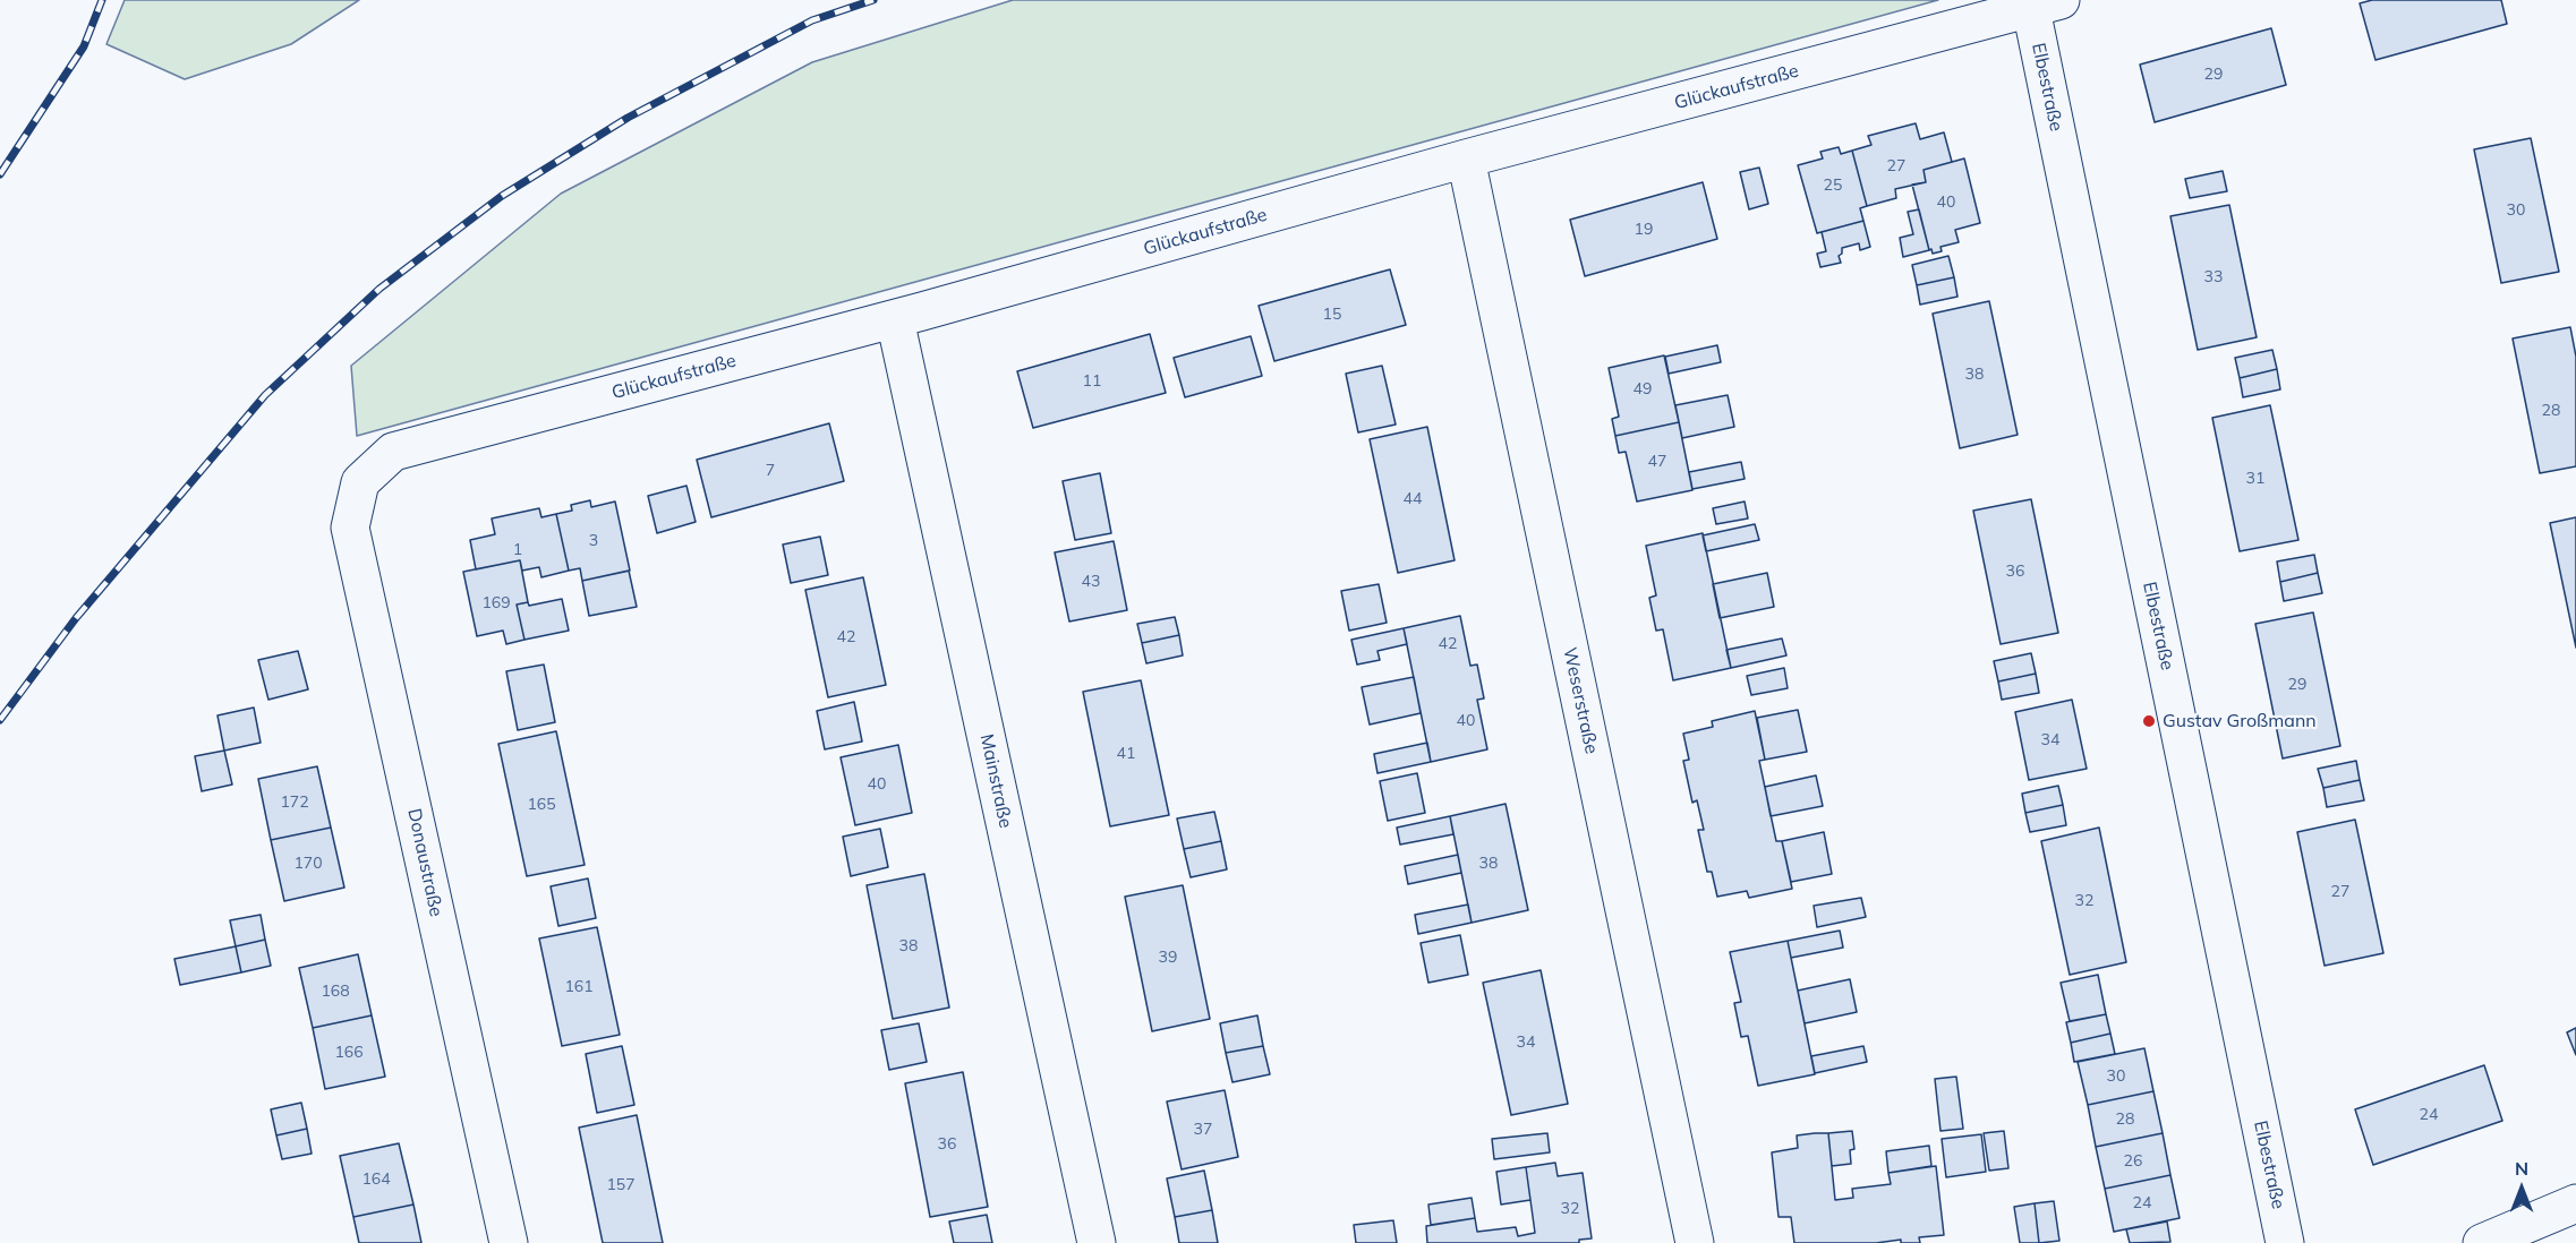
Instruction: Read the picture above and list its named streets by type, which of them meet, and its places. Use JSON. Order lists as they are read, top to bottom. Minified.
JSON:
{"streets":{"street":["Glückaufstraße","Elbestraße","Weserstraße","Mainstraße","Donaustraße"]},"crossings":[["Glückaufstraße","Elbestraße"],["Glückaufstraße","Weserstraße"],["Glückaufstraße","Mainstraße"],["Glückaufstraße","Donaustraße"]],"places":["Gustav Großmann"],"house_numbers":["29","27","25","40","30","19","33","15","38","11","49","28","47","7","31","44","3","1","36","43","169","42","42","29","40","34","41","40","172","165","170","38","27","32","38","39","161","168","34","166","30","24","28","37","36","26","164","157","24","32"],"north":"top"}
